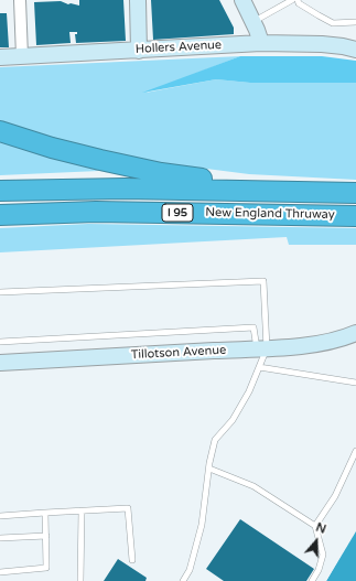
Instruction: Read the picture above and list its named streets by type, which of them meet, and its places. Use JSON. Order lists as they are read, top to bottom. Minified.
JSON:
{"streets":{"highway":["I 95","New England Thruway"],"street":["Hollers Avenue","Tillotson Avenue"]},"north":"top"}
